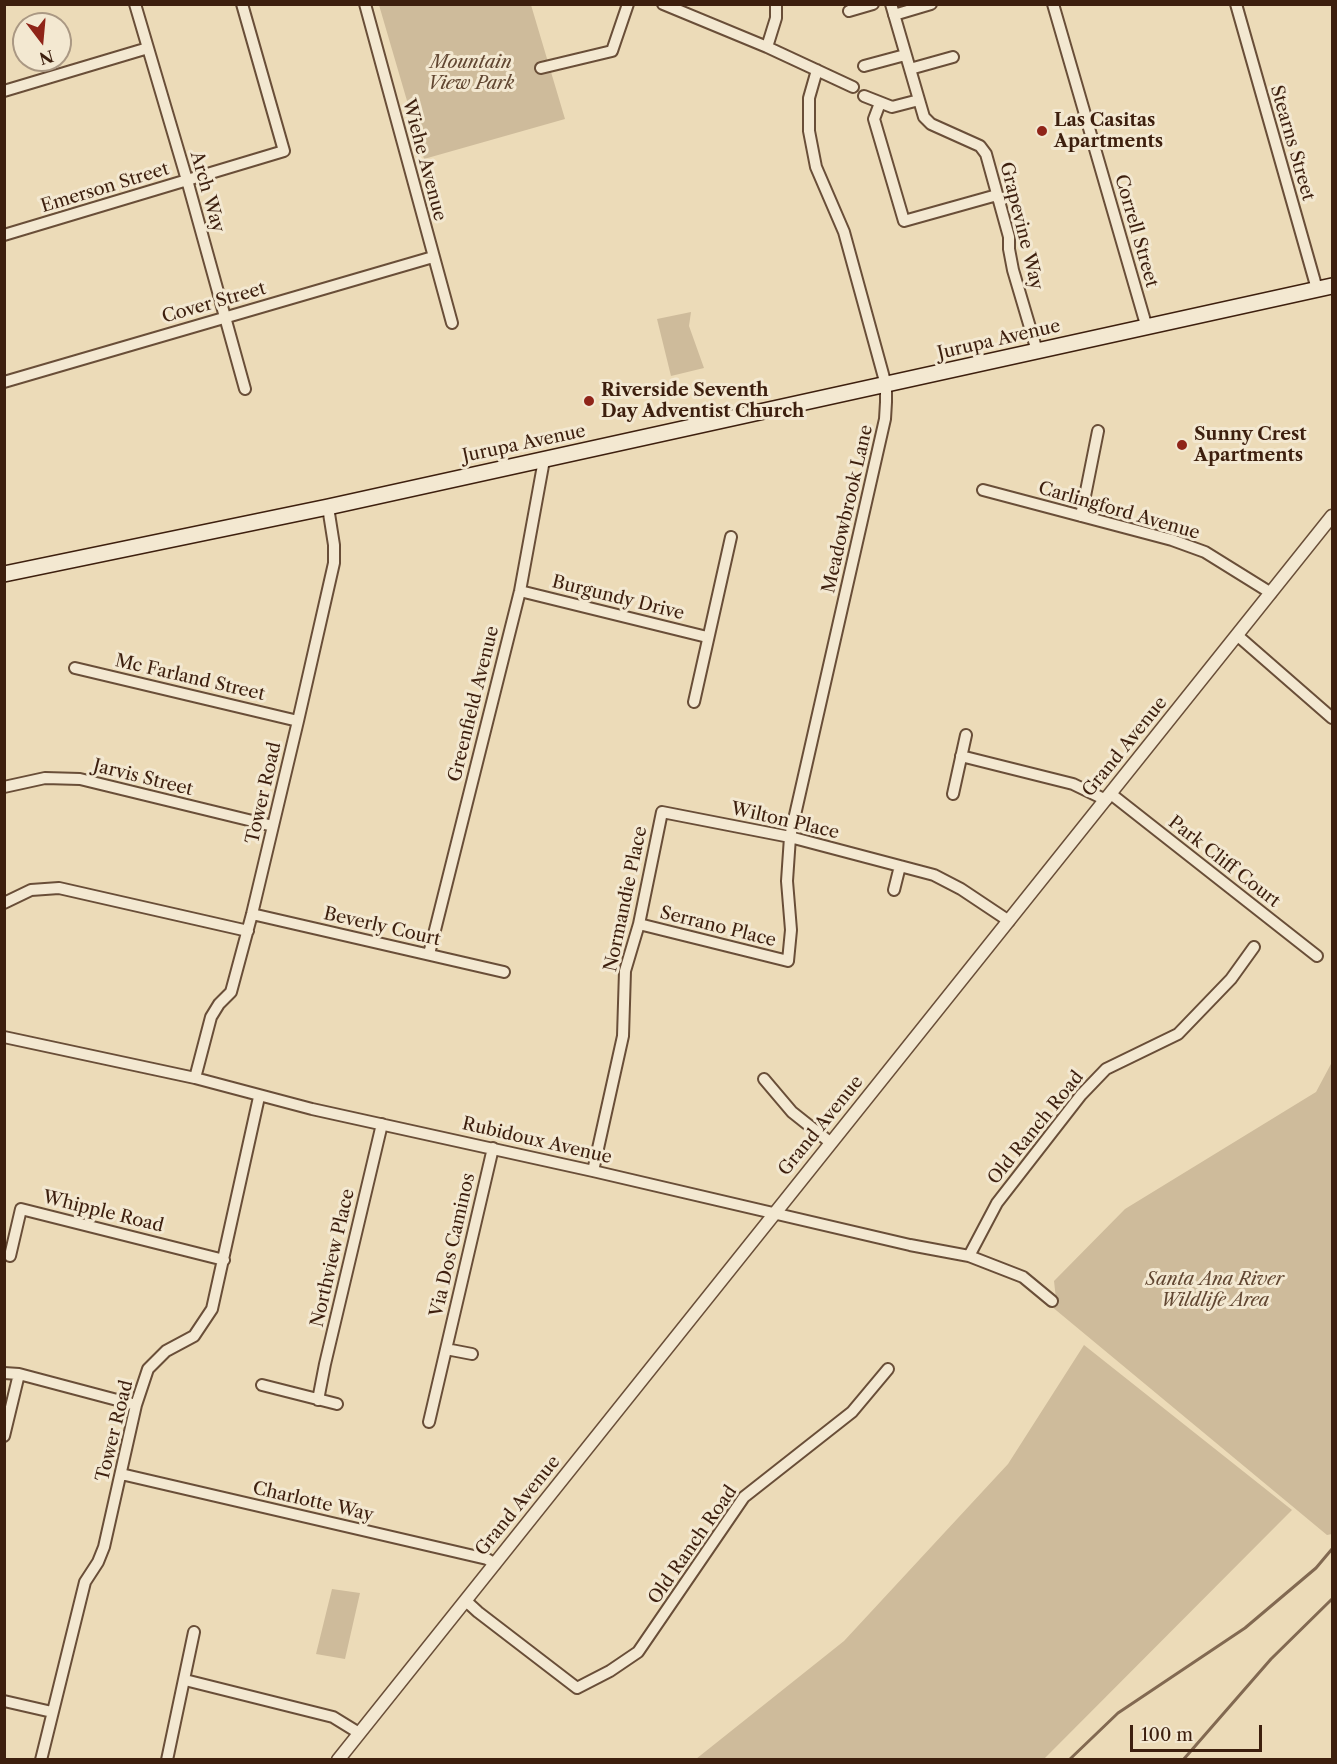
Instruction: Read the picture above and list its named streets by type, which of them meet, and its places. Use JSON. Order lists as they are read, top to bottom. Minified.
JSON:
{"streets":{"main road":["Jurupa Avenue"],"street":["Stearns Street","Wiehe Avenue","Emerson Street","Arch Way","Grapevine Way","Correll Street","Cover Street","Meadowbrook Lane","Carlingford Avenue","Burgundy Drive","Mc Farland Street","Greenfield Avenue","Grand Avenue","Jarvis Street","Tower Road","Wilton Place","Park Cliff Court","Normandie Place","Beverly Court","Serrano Place","Old Ranch Road","Rubidoux Avenue","Whipple Road","Via Dos Caminos","Northview Place","Charlotte Way"]},"crossings":[["Stearns Street","Jurupa Avenue"],["Wiehe Avenue","Cover Street"],["Emerson Street","Arch Way"],["Arch Way","Cover Street"],["Grapevine Way","Jurupa Avenue"],["Correll Street","Jurupa Avenue"],["Jurupa Avenue","Meadowbrook Lane"],["Jurupa Avenue","Greenfield Avenue"],["Jurupa Avenue","Tower Road"],["Meadowbrook Lane","Wilton Place"],["Meadowbrook Lane","Serrano Place"],["Carlingford Avenue","Grand Avenue"],["Burgundy Drive","Greenfield Avenue"],["Mc Farland Street","Tower Road"],["Greenfield Avenue","Beverly Court"],["Grand Avenue","Wilton Place"],["Grand Avenue","Park Cliff Court"],["Grand Avenue","Old Ranch Road"],["Grand Avenue","Rubidoux Avenue"],["Grand Avenue","Charlotte Way"],["Jarvis Street","Tower Road"],["Tower Road","Beverly Court"],["Tower Road","Rubidoux Avenue"],["Tower Road","Whipple Road"],["Tower Road","Charlotte Way"],["Wilton Place","Normandie Place"],["Normandie Place","Serrano Place"],["Normandie Place","Rubidoux Avenue"],["Old Ranch Road","Rubidoux Avenue"],["Rubidoux Avenue","Via Dos Caminos"],["Rubidoux Avenue","Northview Place"]],"parks":["Mountain View Park","Santa Ana River Wildlife Area"],"places":["Las Casitas Apartments","Riverside Seventh Day Adventist Church","Sunny Crest Apartments"],"scale_bar":"100 m","north":"bottom"}
